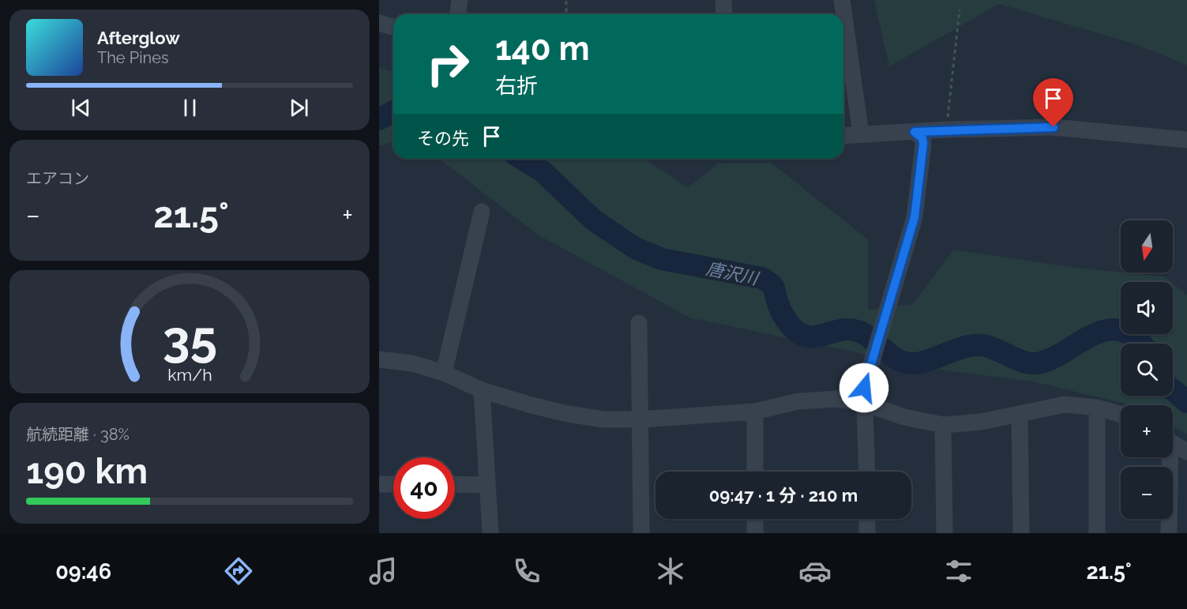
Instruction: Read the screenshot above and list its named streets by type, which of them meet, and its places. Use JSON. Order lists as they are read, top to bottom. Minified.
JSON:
{"water":["唐沢川"],"north":"bottom","page":{"turn":["140 m","右折"],"song":["Afterglow","The Pines"],"then":"その先","tile":["エアコン",["航続距離 · 38%","190 km"]],"heat":["−","21.5°","+"],"map_buttons":["+","−"],"limit":"40","trip":"09:47 · 1 分 · 210 m","tabs":["09:46","21.5°"],"gauge":["35","km/h"]}}
